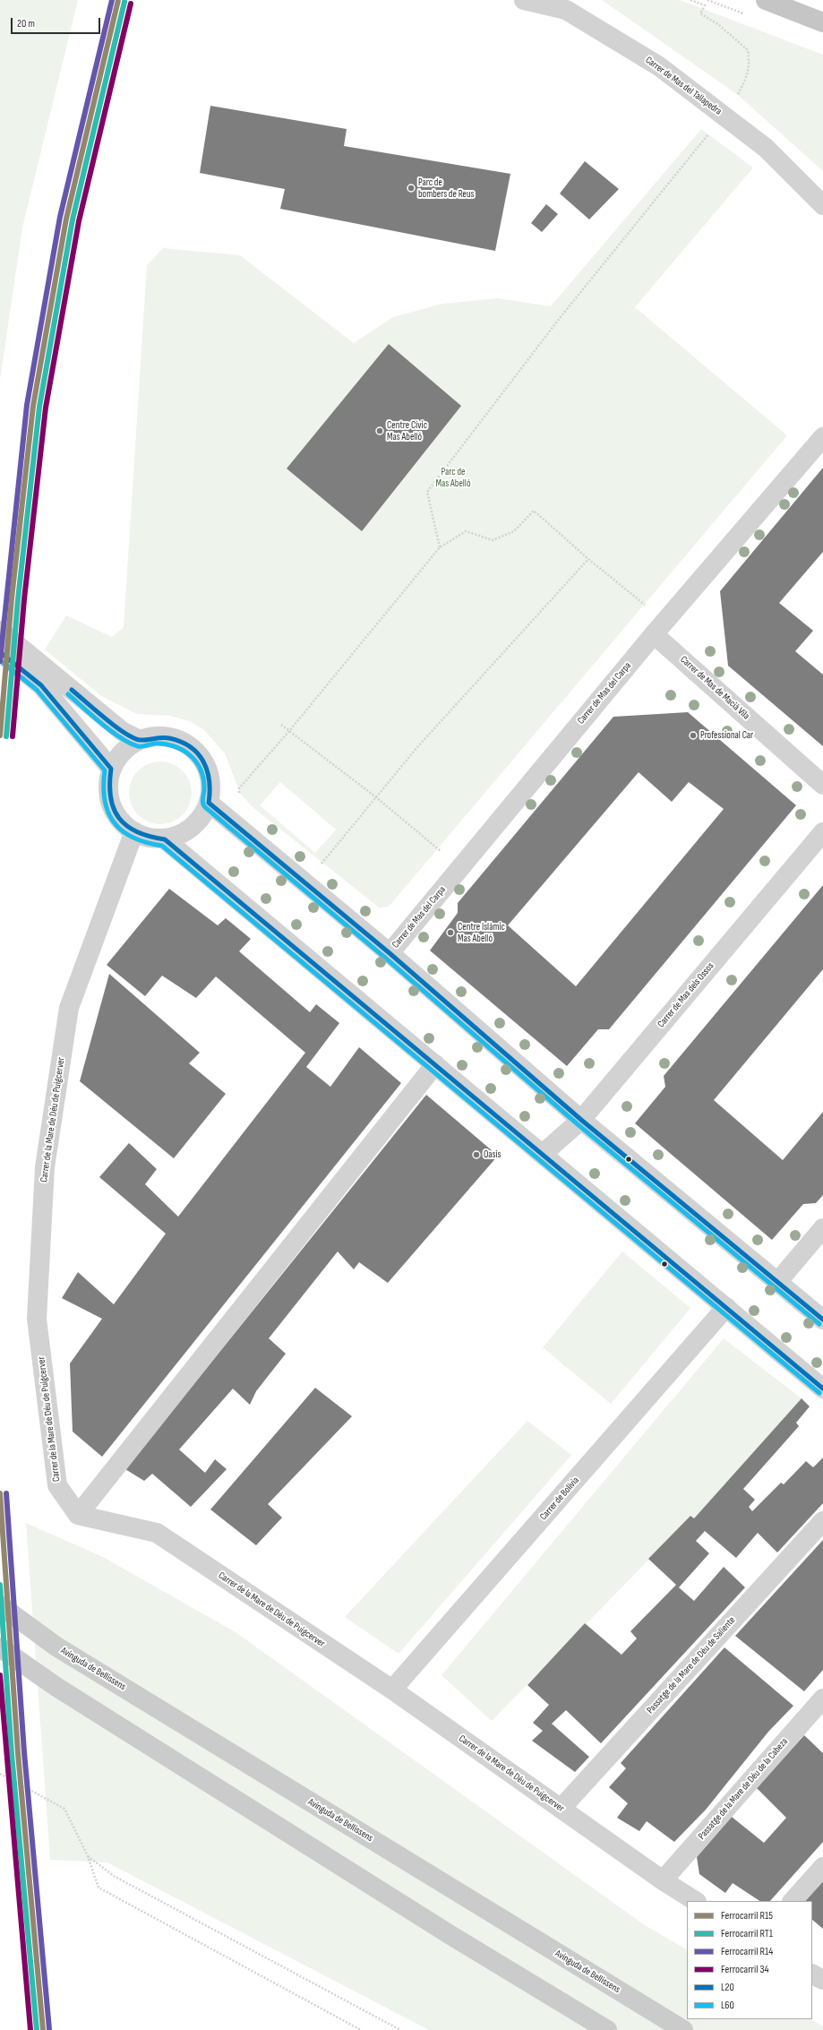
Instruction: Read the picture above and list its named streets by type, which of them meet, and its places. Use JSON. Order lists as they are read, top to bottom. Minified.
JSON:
{"streets":{"main road":["Avinguda de Bellissens"],"street":["Carrer de Mas del Tallapedra","Carrer de Mas de Macià Vila","Carrer de Mas del Carpa","Carrer de Mas dels Ossos","Carrer de la Mare de Déu de Puigcerver","Carrer de Bolívia","Passatge de la Mare de Déu de Saliente","Passatge de la Mare de Déu de la Cabeza"]},"crossings":[["Carrer de Mas de Macià Vila","Carrer de Mas del Carpa"],["Carrer de la Mare de Déu de Puigcerver","Carrer de Bolívia"],["Carrer de la Mare de Déu de Puigcerver","Passatge de la Mare de Déu de Saliente"],["Carrer de la Mare de Déu de Puigcerver","Passatge de la Mare de Déu de la Cabeza"]],"parks":["Parc de Mas Abelló"],"places":["Parc de bombers de Reus","Centre Cívic Mas Abelló","Professional Car","Centre Islàmic Mas Abelló","Oasis"],"lines":["rail line R15","rail line R14","rail line RT1","rail line 34","transit line L20","transit line L60"],"legend":["Ferrocarril R15","Ferrocarril RT1","Ferrocarril R14","Ferrocarril 34","L20","L60"],"scale_bar":"20 m"}
